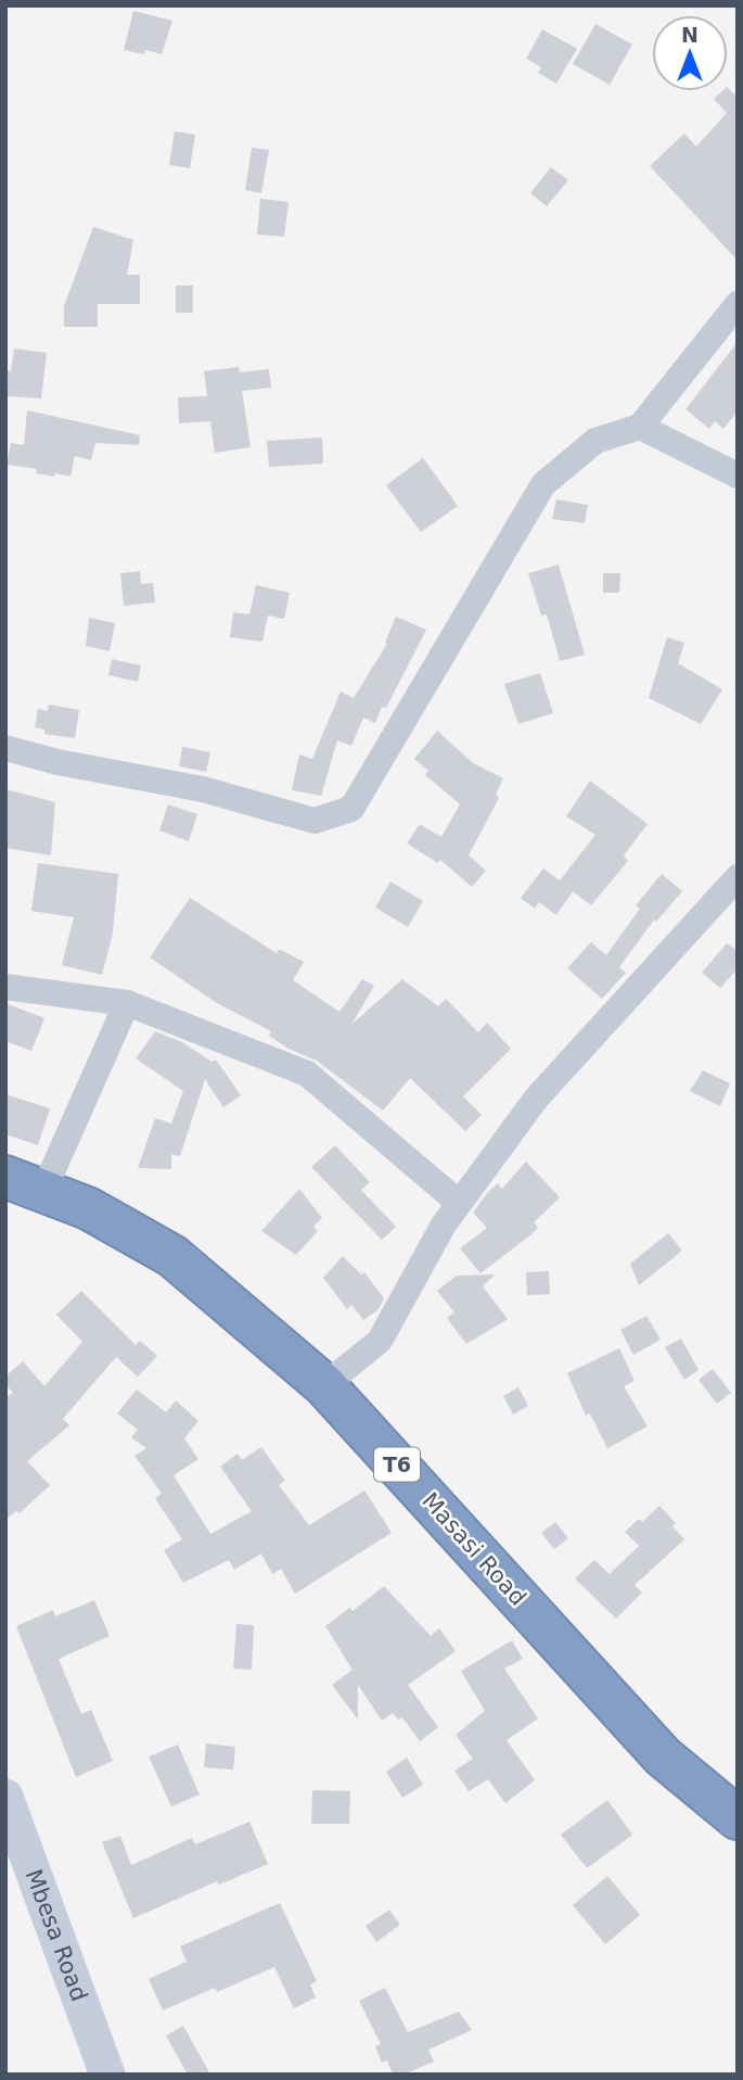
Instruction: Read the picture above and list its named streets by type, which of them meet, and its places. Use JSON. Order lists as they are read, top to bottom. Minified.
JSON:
{"streets":{"highway":["T6","Masasi Road"],"main road":["Mbesa Road"]},"north":"top"}
